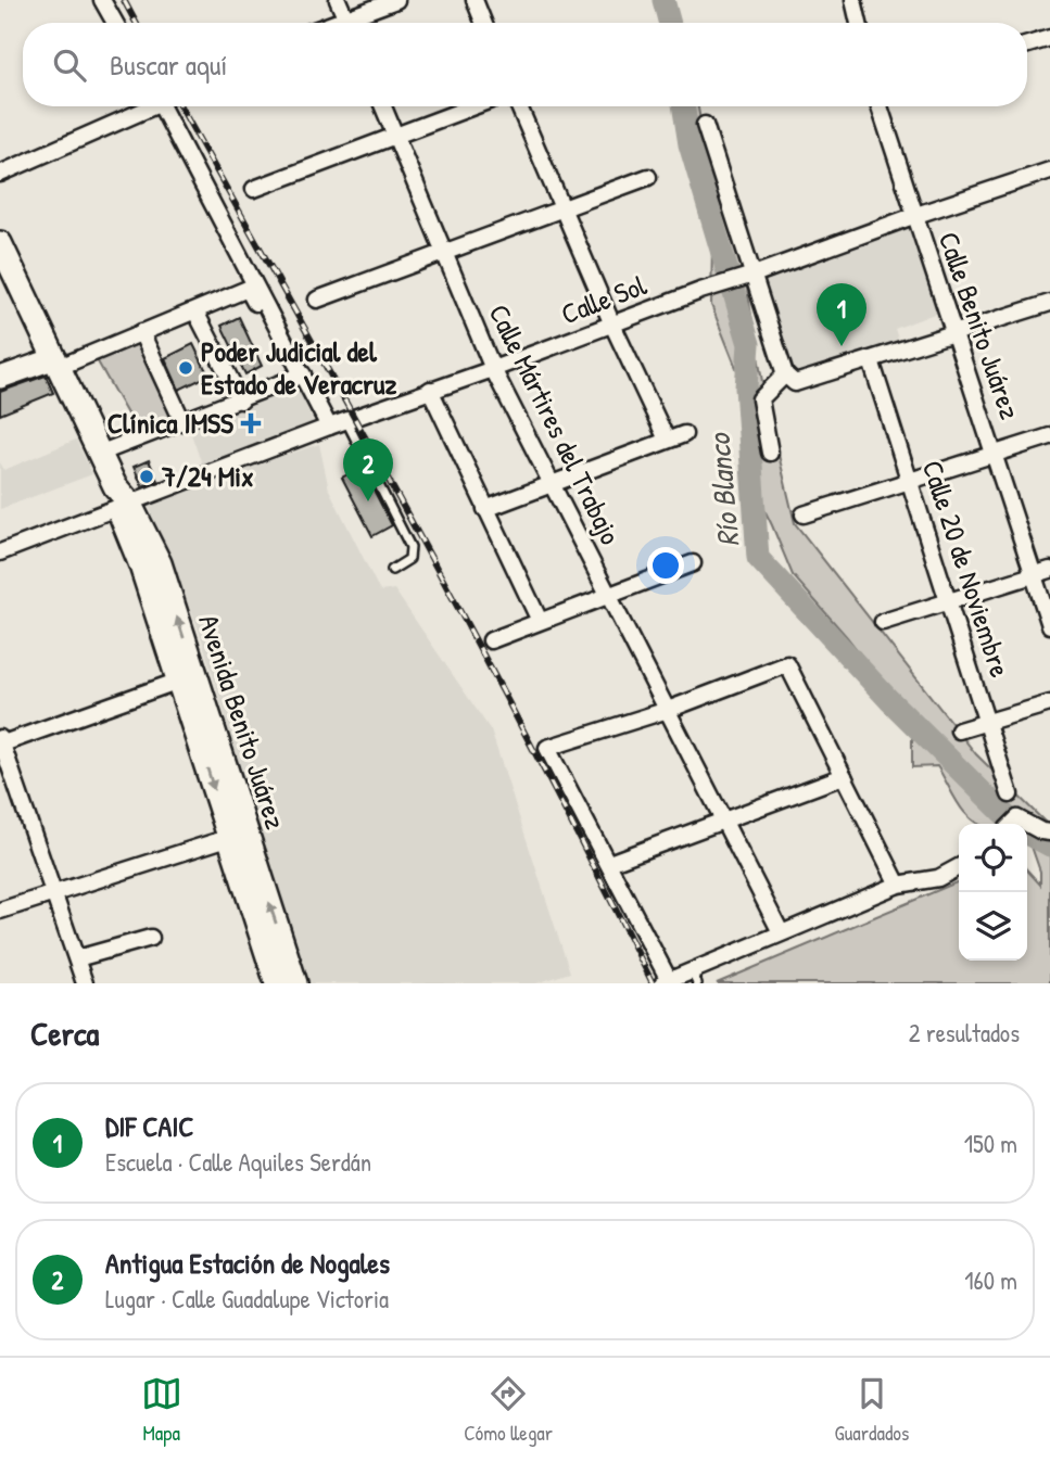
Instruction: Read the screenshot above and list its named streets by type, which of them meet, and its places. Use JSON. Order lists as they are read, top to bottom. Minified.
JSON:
{"streets":{"main road":["Avenida Benito Juárez"],"street":["Calle Sol","Calle Benito Juárez","Calle Mártires del Trabajo","Calle 20 de Noviembre"]},"crossings":[["Calle Sol","Calle Benito Juárez"],["Calle Sol","Calle Mártires del Trabajo"],["Calle Sol","Avenida Benito Juárez"]],"water":["Río Blanco"],"places":{"other":["Poder Judicial del Estado de Veracruz","7/24 Mix"],"health":["Clínica IMSS"]},"page":{"search":"Buscar aquí","pins":["1","2"],"heading":["Cerca","2 resultados"],"list":[{"mark":"1","name":"DIF CAIC","note":"Escuela · Calle Aquiles Serdán","value":"150 m"},{"mark":"2","name":"Antigua Estación de Nogales","note":"Lugar · Calle Guadalupe Victoria","value":"160 m"}],"nav":["Mapa","Cómo llegar","Guardados"]}}
